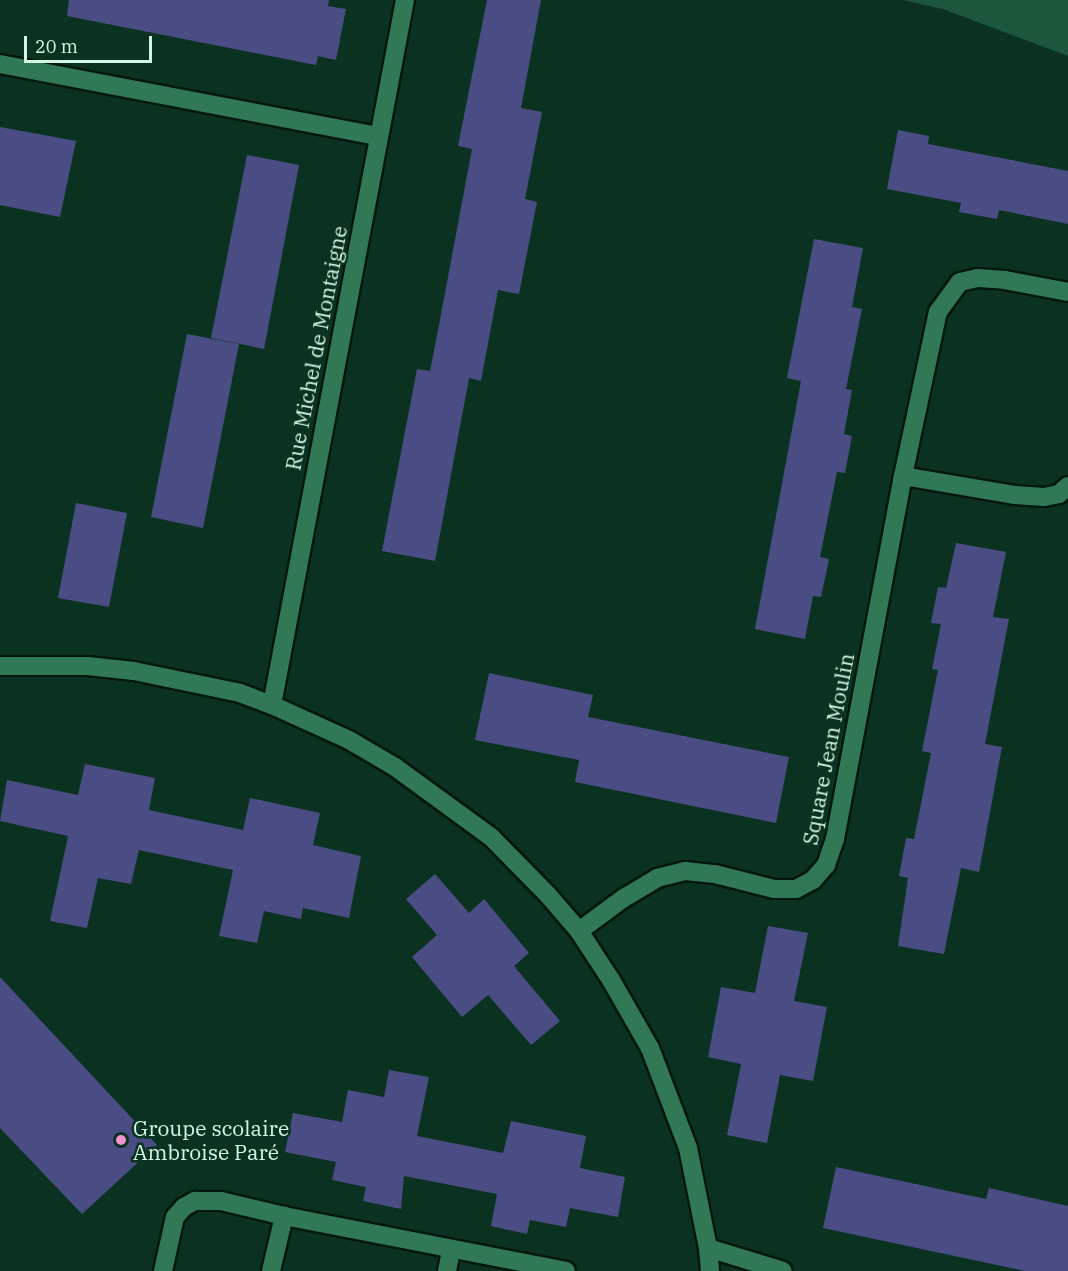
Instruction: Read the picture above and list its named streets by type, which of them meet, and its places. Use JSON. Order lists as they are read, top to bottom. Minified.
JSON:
{"streets":{"street":["Rue Michel de Montaigne","Square Jean Moulin"]},"places":["Groupe scolaire Ambroise Paré"],"scale_bar":"20 m"}
